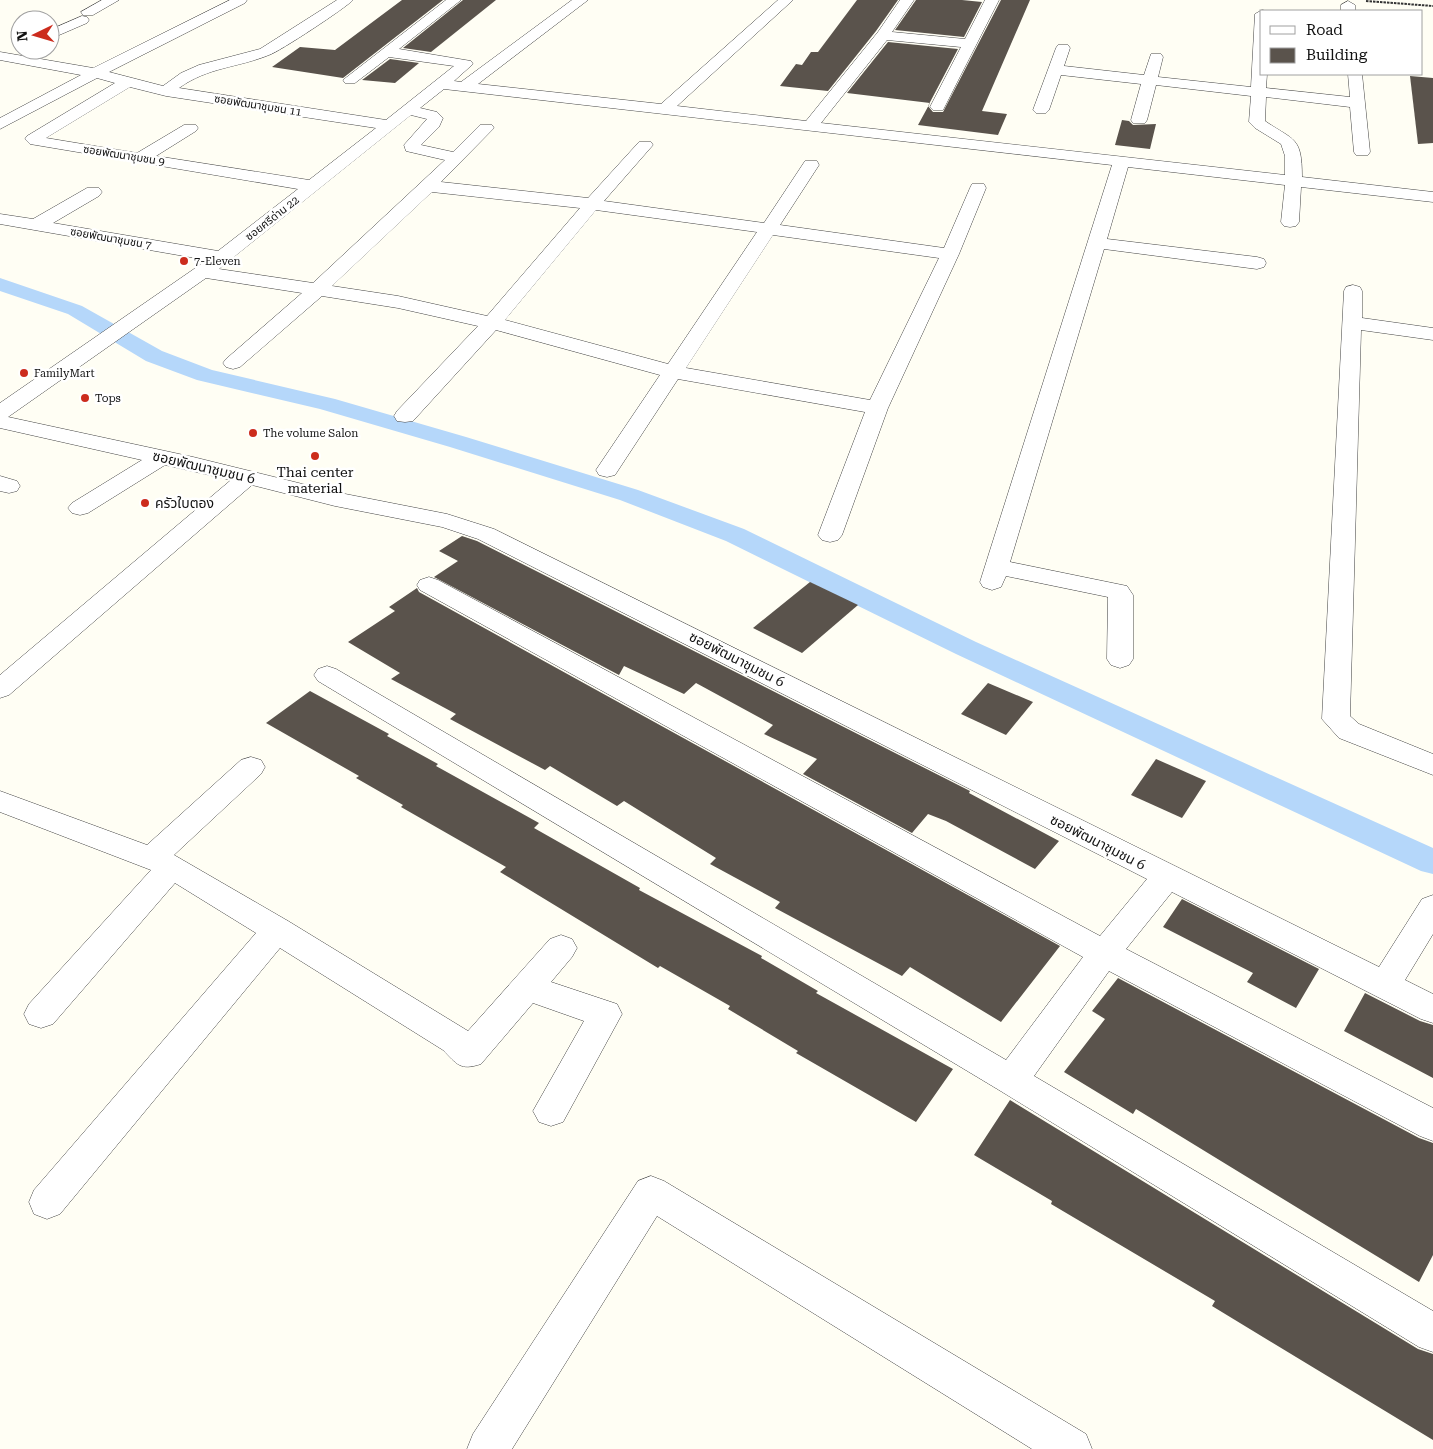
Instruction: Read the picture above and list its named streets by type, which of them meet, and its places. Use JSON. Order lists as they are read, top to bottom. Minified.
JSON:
{"streets":{"street":["ซอยพัฒนาชุมชน 11","ซอยพัฒนาชุมชน 9","ซอยศรีด่าน 22","ซอยพัฒนาชุมชน 7","ซอยพัฒนาชุมชน 6"]},"crossings":[["ซอยพัฒนาชุมชน 11","ซอยพัฒนาชุมชน 9"],["ซอยพัฒนาชุมชน 11","ซอยศรีด่าน 22"],["ซอยพัฒนาชุมชน 9","ซอยศรีด่าน 22"],["ซอยศรีด่าน 22","ซอยพัฒนาชุมชน 7"]],"places":["7-Eleven","FamilyMart","Tops","The volume Salon","Thai center material","ครัวใบตอง"],"legend":["Road","Building"],"north":"left"}
